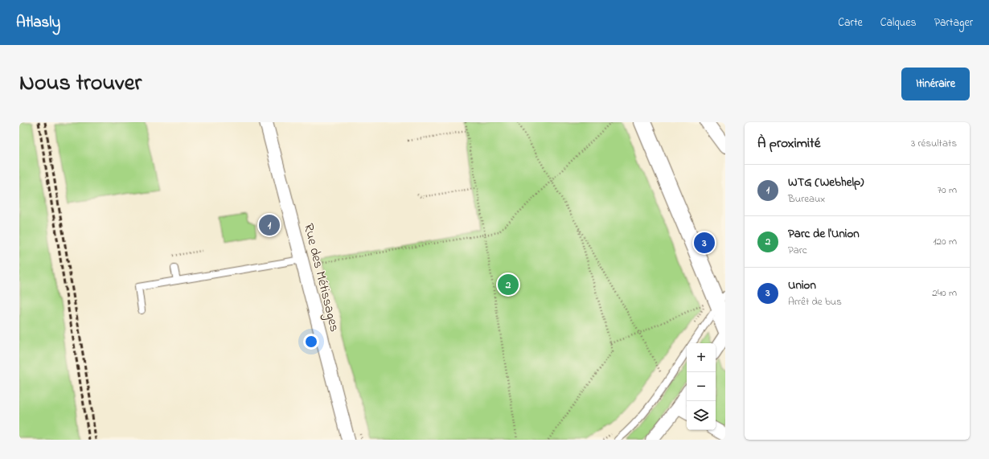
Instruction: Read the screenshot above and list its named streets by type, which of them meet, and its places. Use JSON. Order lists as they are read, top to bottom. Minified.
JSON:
{"streets":{"street":["Rue des Métissages"]},"page":{"header":"Atlasly","nav":["Carte","Calques","Partager"],"title":"Nous trouver","buttons":"Itinéraire","heading":["À proximité","3 résultats"],"list":[{"mark":"1","name":"WTG (Webhelp)","note":"Bureaux","value":"70 m"},{"mark":"2","name":"Parc de l'Union","note":"Parc","value":"120 m"},{"mark":"3","name":"Union","note":"Arrêt de bus","value":"240 m"}],"pins":["1","3","2"],"map_buttons":["+","−"]}}
